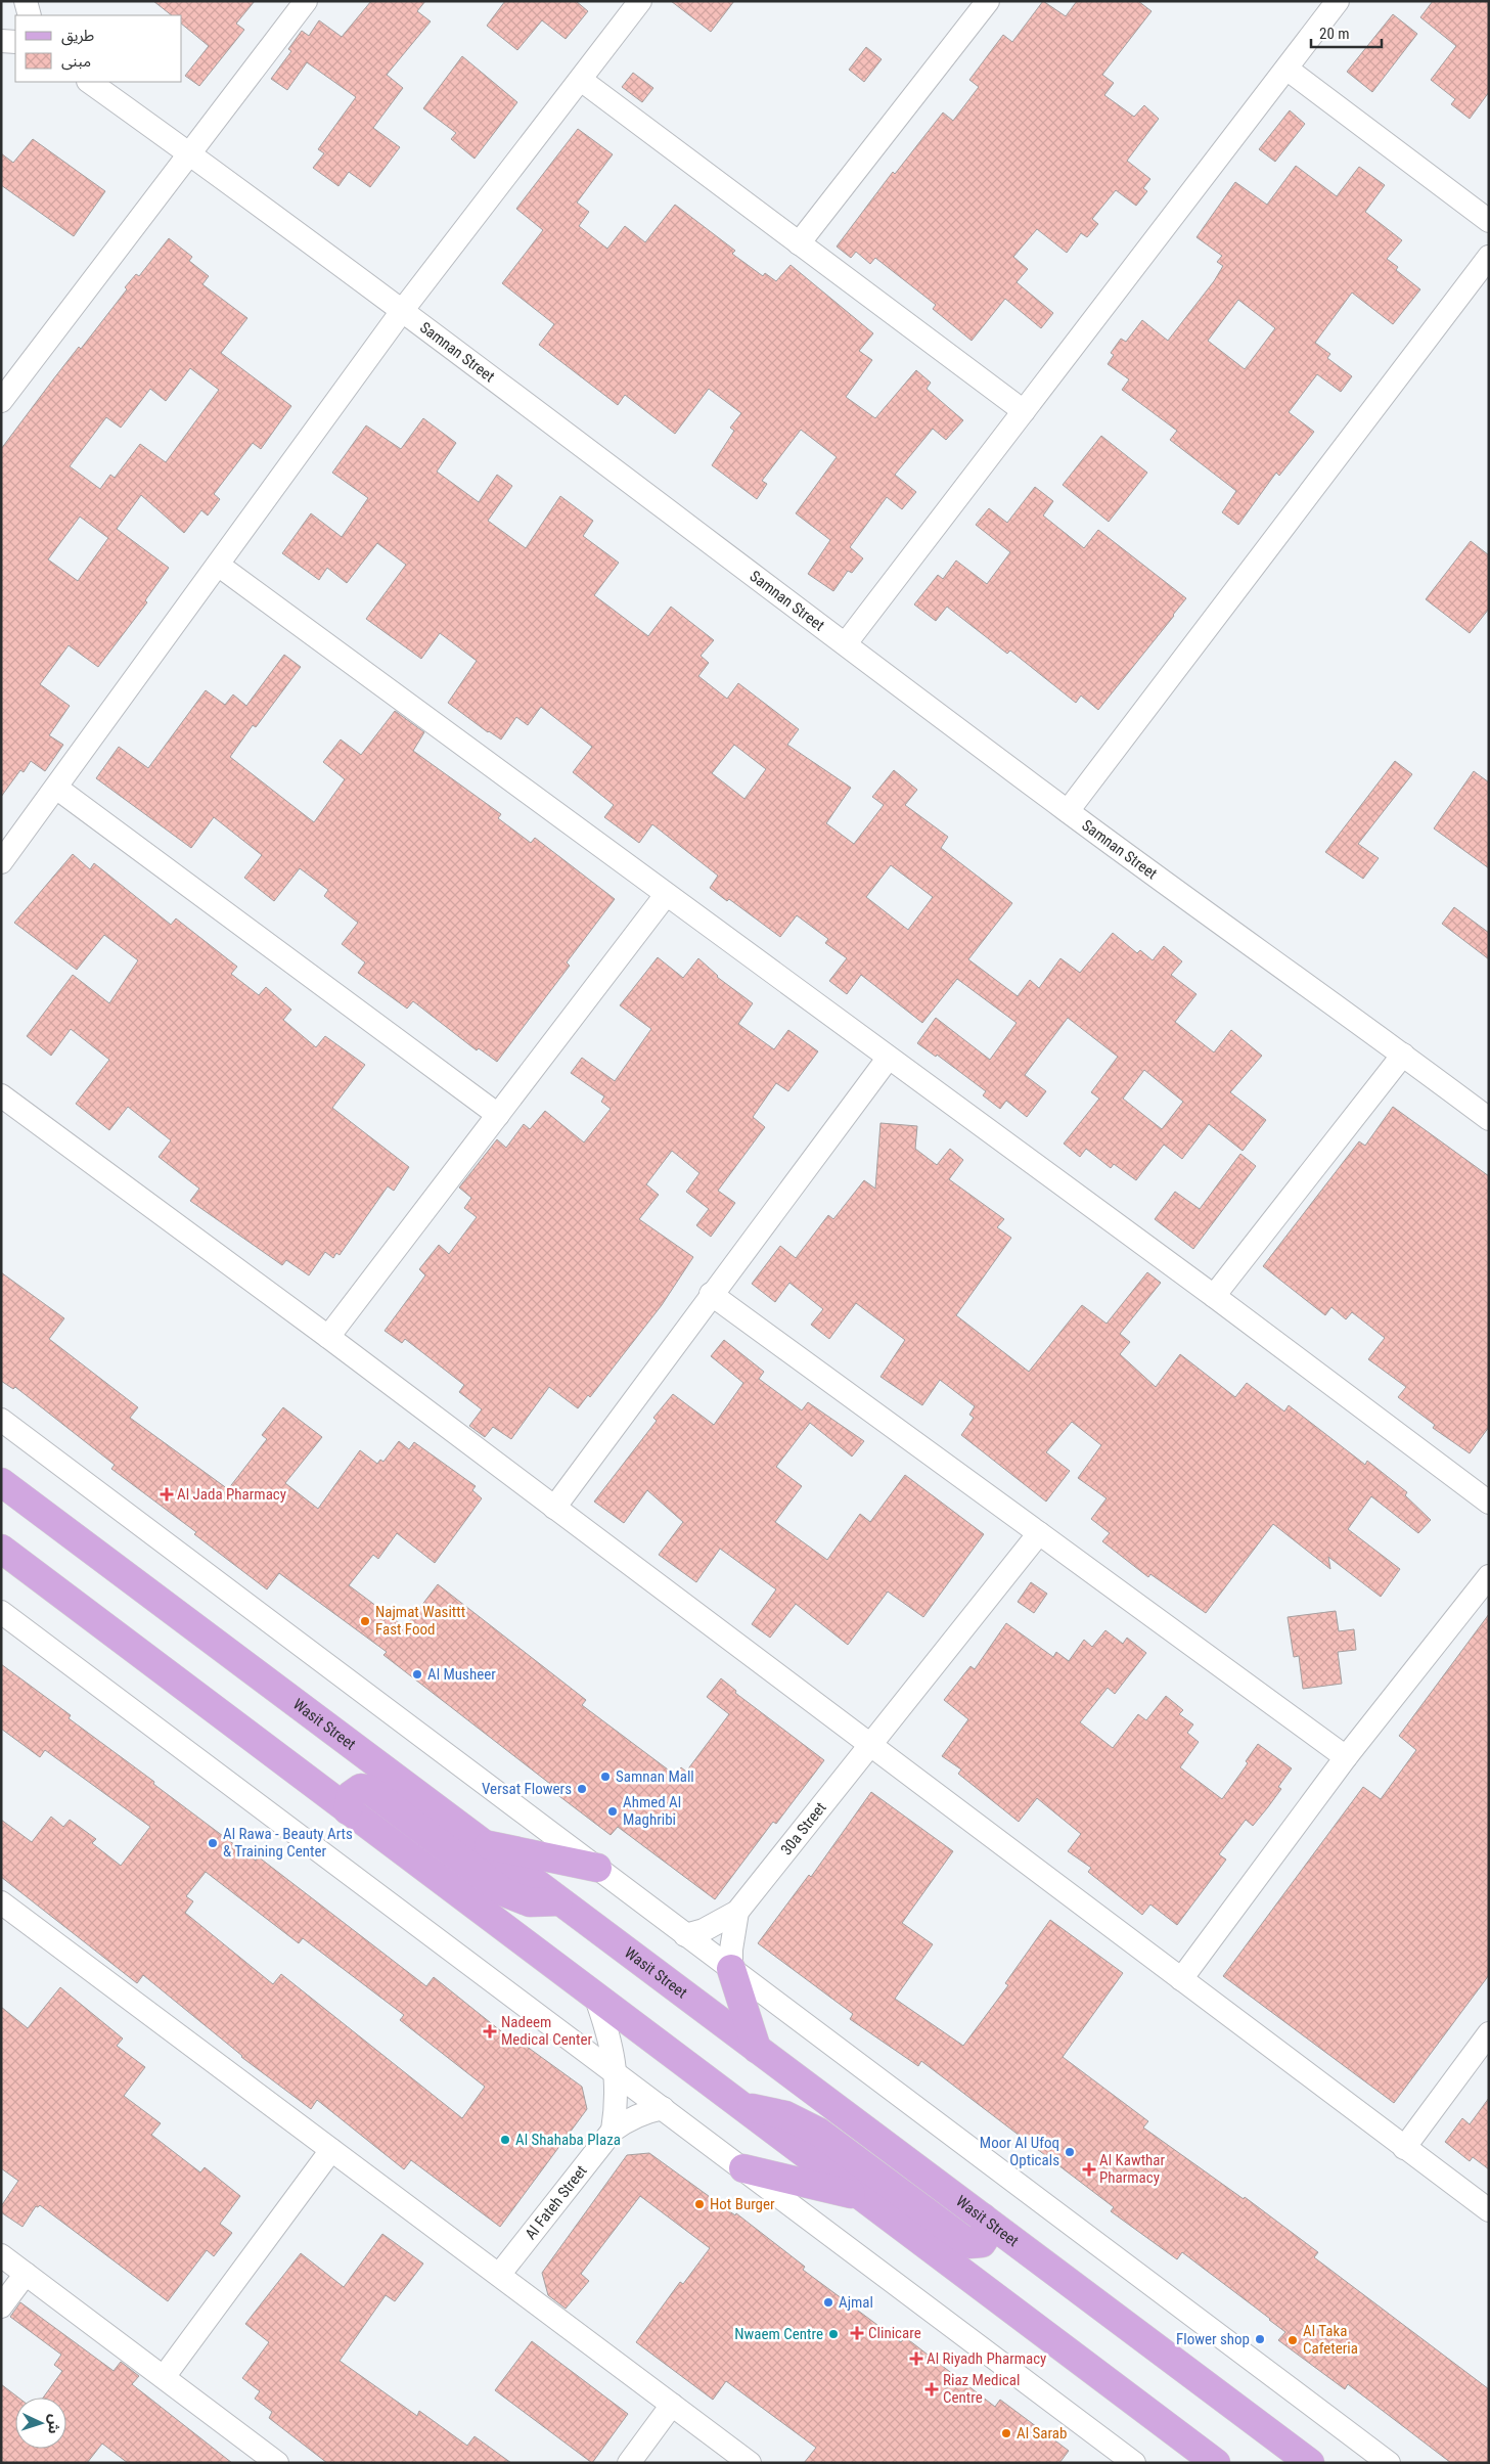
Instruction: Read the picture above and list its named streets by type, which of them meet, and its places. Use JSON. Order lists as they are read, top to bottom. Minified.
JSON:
{"streets":{"main road":["Wasit Street"],"street":["Samnan Street","30a Street","Al Fateh Street"]},"places":{"health":["Al Jada Pharmacy","Nadeem Medical Center","Al Kawthar Pharmacy","Clinicare","Al Riyadh Pharmacy","Riaz Medical Centre"],"other":["Najmat Wasittt Fast Food","Al Musheer","Samnan Mall","Versat Flowers","Ahmed Al Maghribi","Al Rawa - Beauty Arts & Training Center","Al Shahaba Plaza","Moor Al Ufoq Opticals","Hot Burger","Ajmal","Nwaem Centre","Flower shop","Al Taka Cafeteria","Al Sarab"]},"legend":["طريق","مبنى"],"scale_bar":"20 m","north":"right"}
